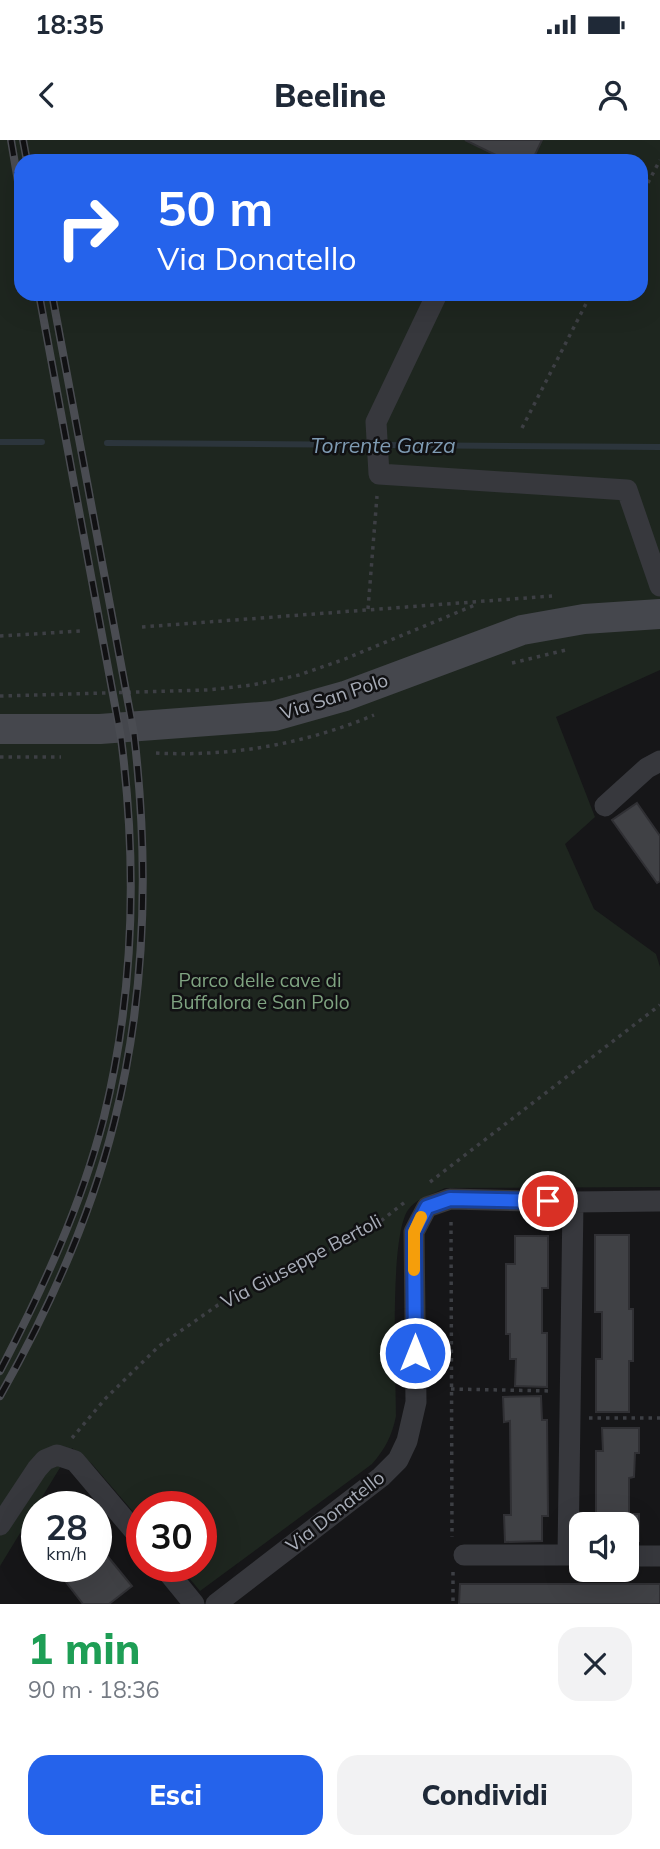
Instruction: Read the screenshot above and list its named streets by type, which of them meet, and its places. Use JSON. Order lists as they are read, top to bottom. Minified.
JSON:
{"streets":{"main road":["Via San Polo"],"street":["Via Donatello"],"path":["Via Giuseppe Bertoli"]},"water":["Torrente Garza"],"parks":["Parco delle cave di Buffalora e San Polo"],"page":{"status":"18:35","header":"Beeline","turn":["50 m","Via Donatello"],"speed":"28 km/h","limit":"30","heading":["1 min","90 m · 18:36"],"buttons":["Esci","Condividi"]}}
